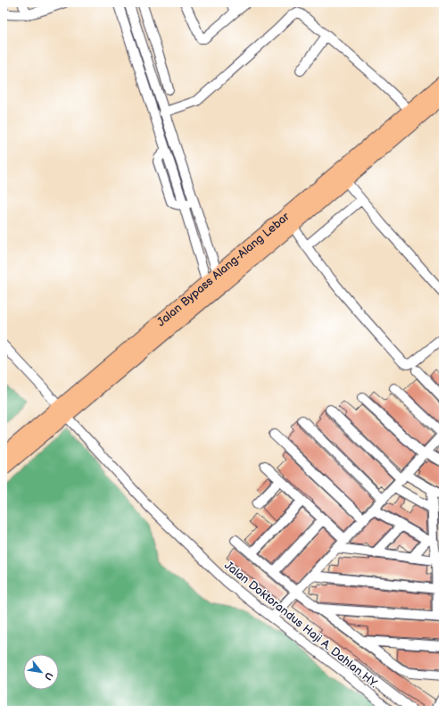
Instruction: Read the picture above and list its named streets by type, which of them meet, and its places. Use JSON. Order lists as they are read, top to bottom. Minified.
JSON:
{"streets":{"highway":["Jalan Bypass Alang-Alang Lebar"],"street":["Jalan Doktorandus Haji A. Dahlan HY."]},"crossings":[["Jalan Bypass Alang-Alang Lebar","Jalan Doktorandus Haji A. Dahlan HY."]],"north":"bottom right"}
